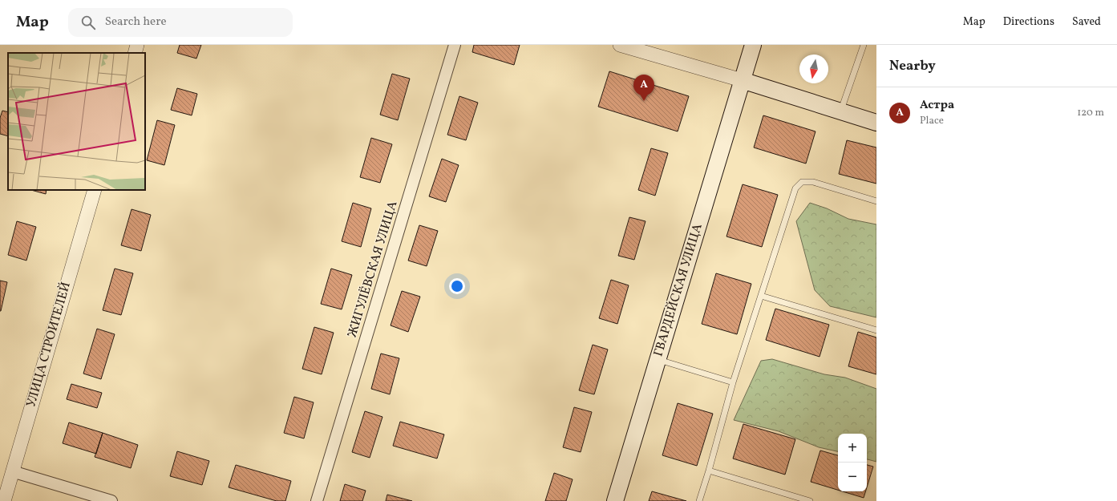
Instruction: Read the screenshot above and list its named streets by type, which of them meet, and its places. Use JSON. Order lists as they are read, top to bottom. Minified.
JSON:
{"streets":{"main road":["ГВАРДЕЙСКАЯ УЛИЦА"],"street":["ЖИГУЛЁВСКАЯ УЛИЦА","УЛИЦА СТРОИТЕЛЕЙ"]},"north":"bottom","page":{"header":"Map","search":"Search here","nav":["Map","Directions","Saved"],"heading":"Nearby","pins":"A","list":[{"mark":"A","name":"Астра","note":"Place","value":"120 m"}],"map_buttons":["+","−"]}}
